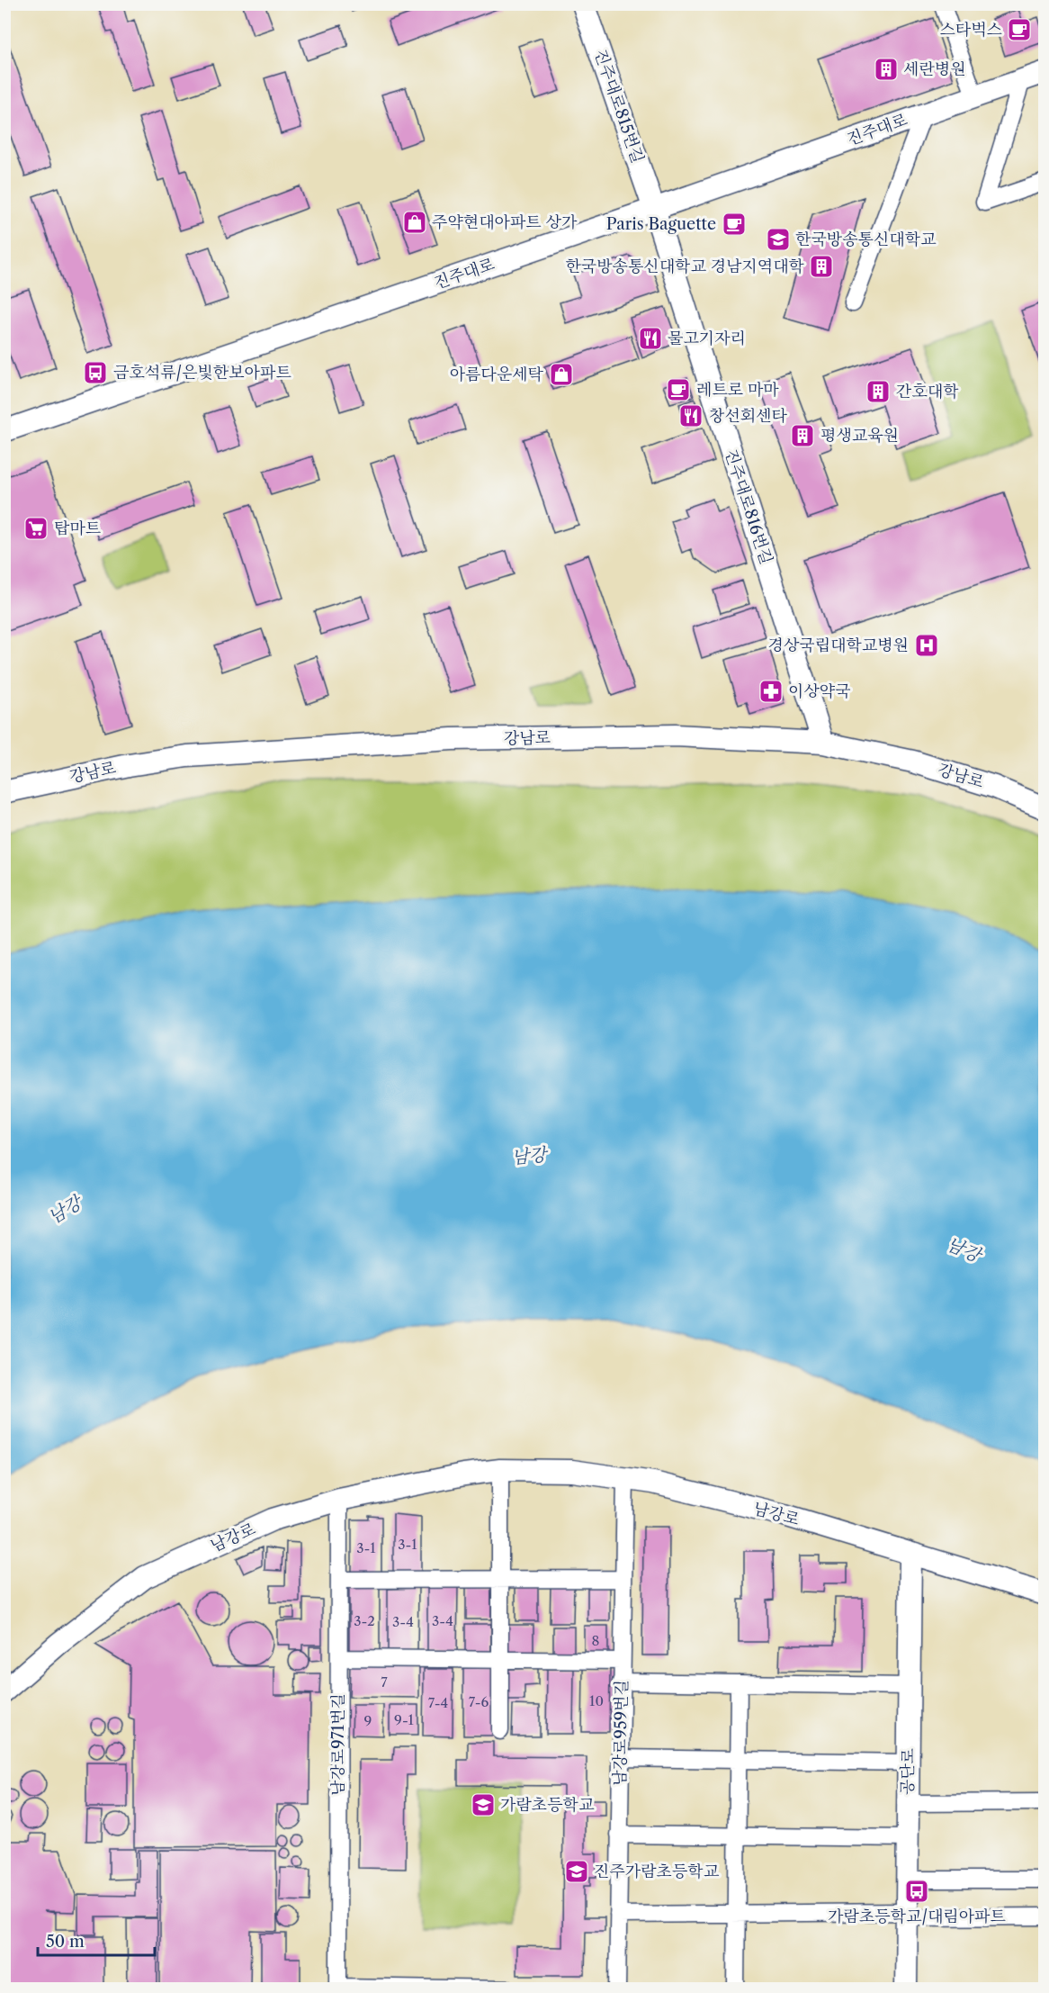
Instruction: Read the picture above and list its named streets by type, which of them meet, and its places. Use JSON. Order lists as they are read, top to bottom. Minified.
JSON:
{"streets":{"street":["진주대로815번길","진주대로","진주대로816번길","강남로","남강로","남강로959번길","남강로971번길","공단로"]},"crossings":[["진주대로815번길","진주대로"],["진주대로815번길","진주대로816번길"],["진주대로","진주대로816번길"],["진주대로816번길","강남로"],["남강로","남강로959번길"],["남강로","남강로971번길"],["남강로","공단로"]],"water":["남강"],"places":{"cafe":["스타벅스","Paris Baguette","레트로 마마"],"building":["세란병원","한국방송통신대학교 경남지역대학","간호대학","평생교육원"],"shop":["주약현대아파트 상가","아름다운세탁"],"school or university":["한국방송통신대학교","가람초등학교","진주가람초등학교"],"restaurant":["물고기자리","창선회센타"],"bus stop":["금호석류/은빛한보아파트","가람초등학교/대림아파트"],"supermarket":["탑마트"],"hospital":["경상국립대학교병원"],"pharmacy":["이상약국"]},"house_numbers":["3-1","3-1","3-2","3-4","3-4","8","7","10","7-6","7-4","9-1","9"],"scale_bar":"50 m"}
